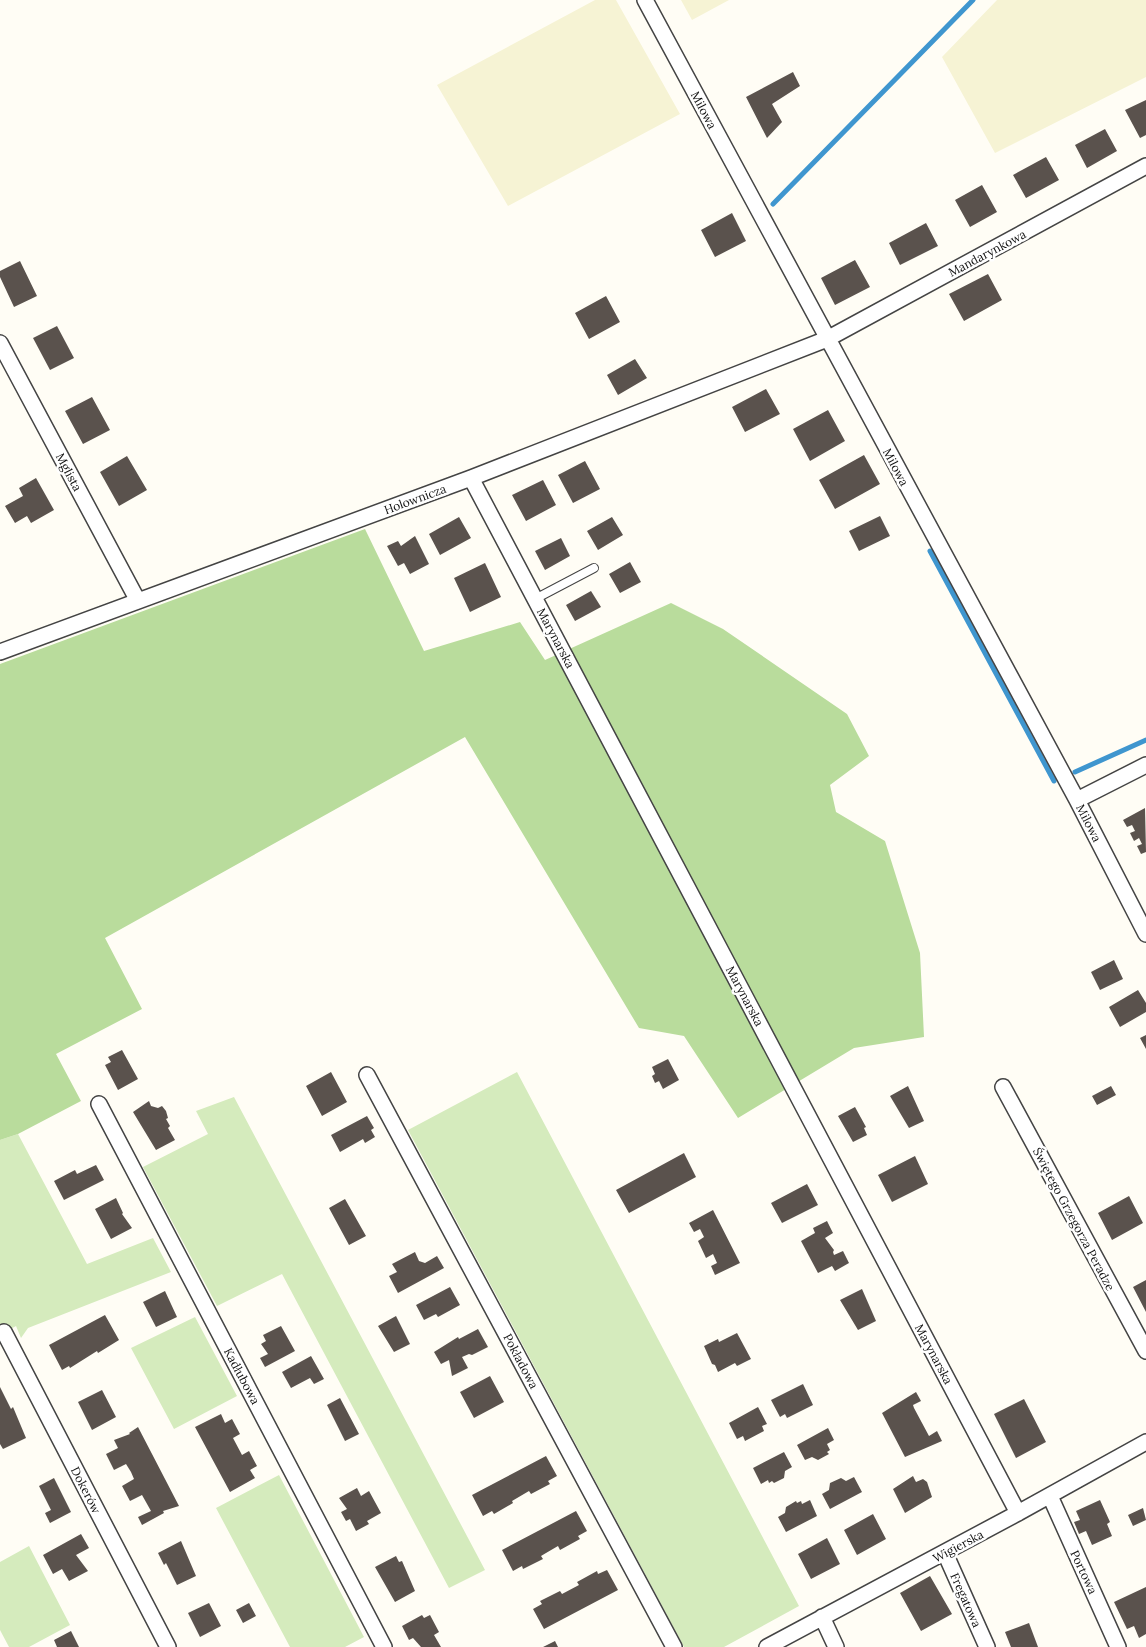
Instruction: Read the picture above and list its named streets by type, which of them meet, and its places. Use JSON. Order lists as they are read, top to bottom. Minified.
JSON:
{"streets":{"street":["Milowa","Mandarynkowa","Mglista","Holownicza","Marynarska","Świętego Grzegorza Peradze","Pokładowa","Kadłubowa","Dokerów","Wigierska","Portowa","Fregatowa"]},"crossings":[["Milowa","Mandarynkowa"],["Milowa","Holownicza"],["Mandarynkowa","Holownicza"],["Mglista","Holownicza"],["Holownicza","Marynarska"],["Marynarska","Wigierska"],["Wigierska","Portowa"],["Wigierska","Fregatowa"]]}
